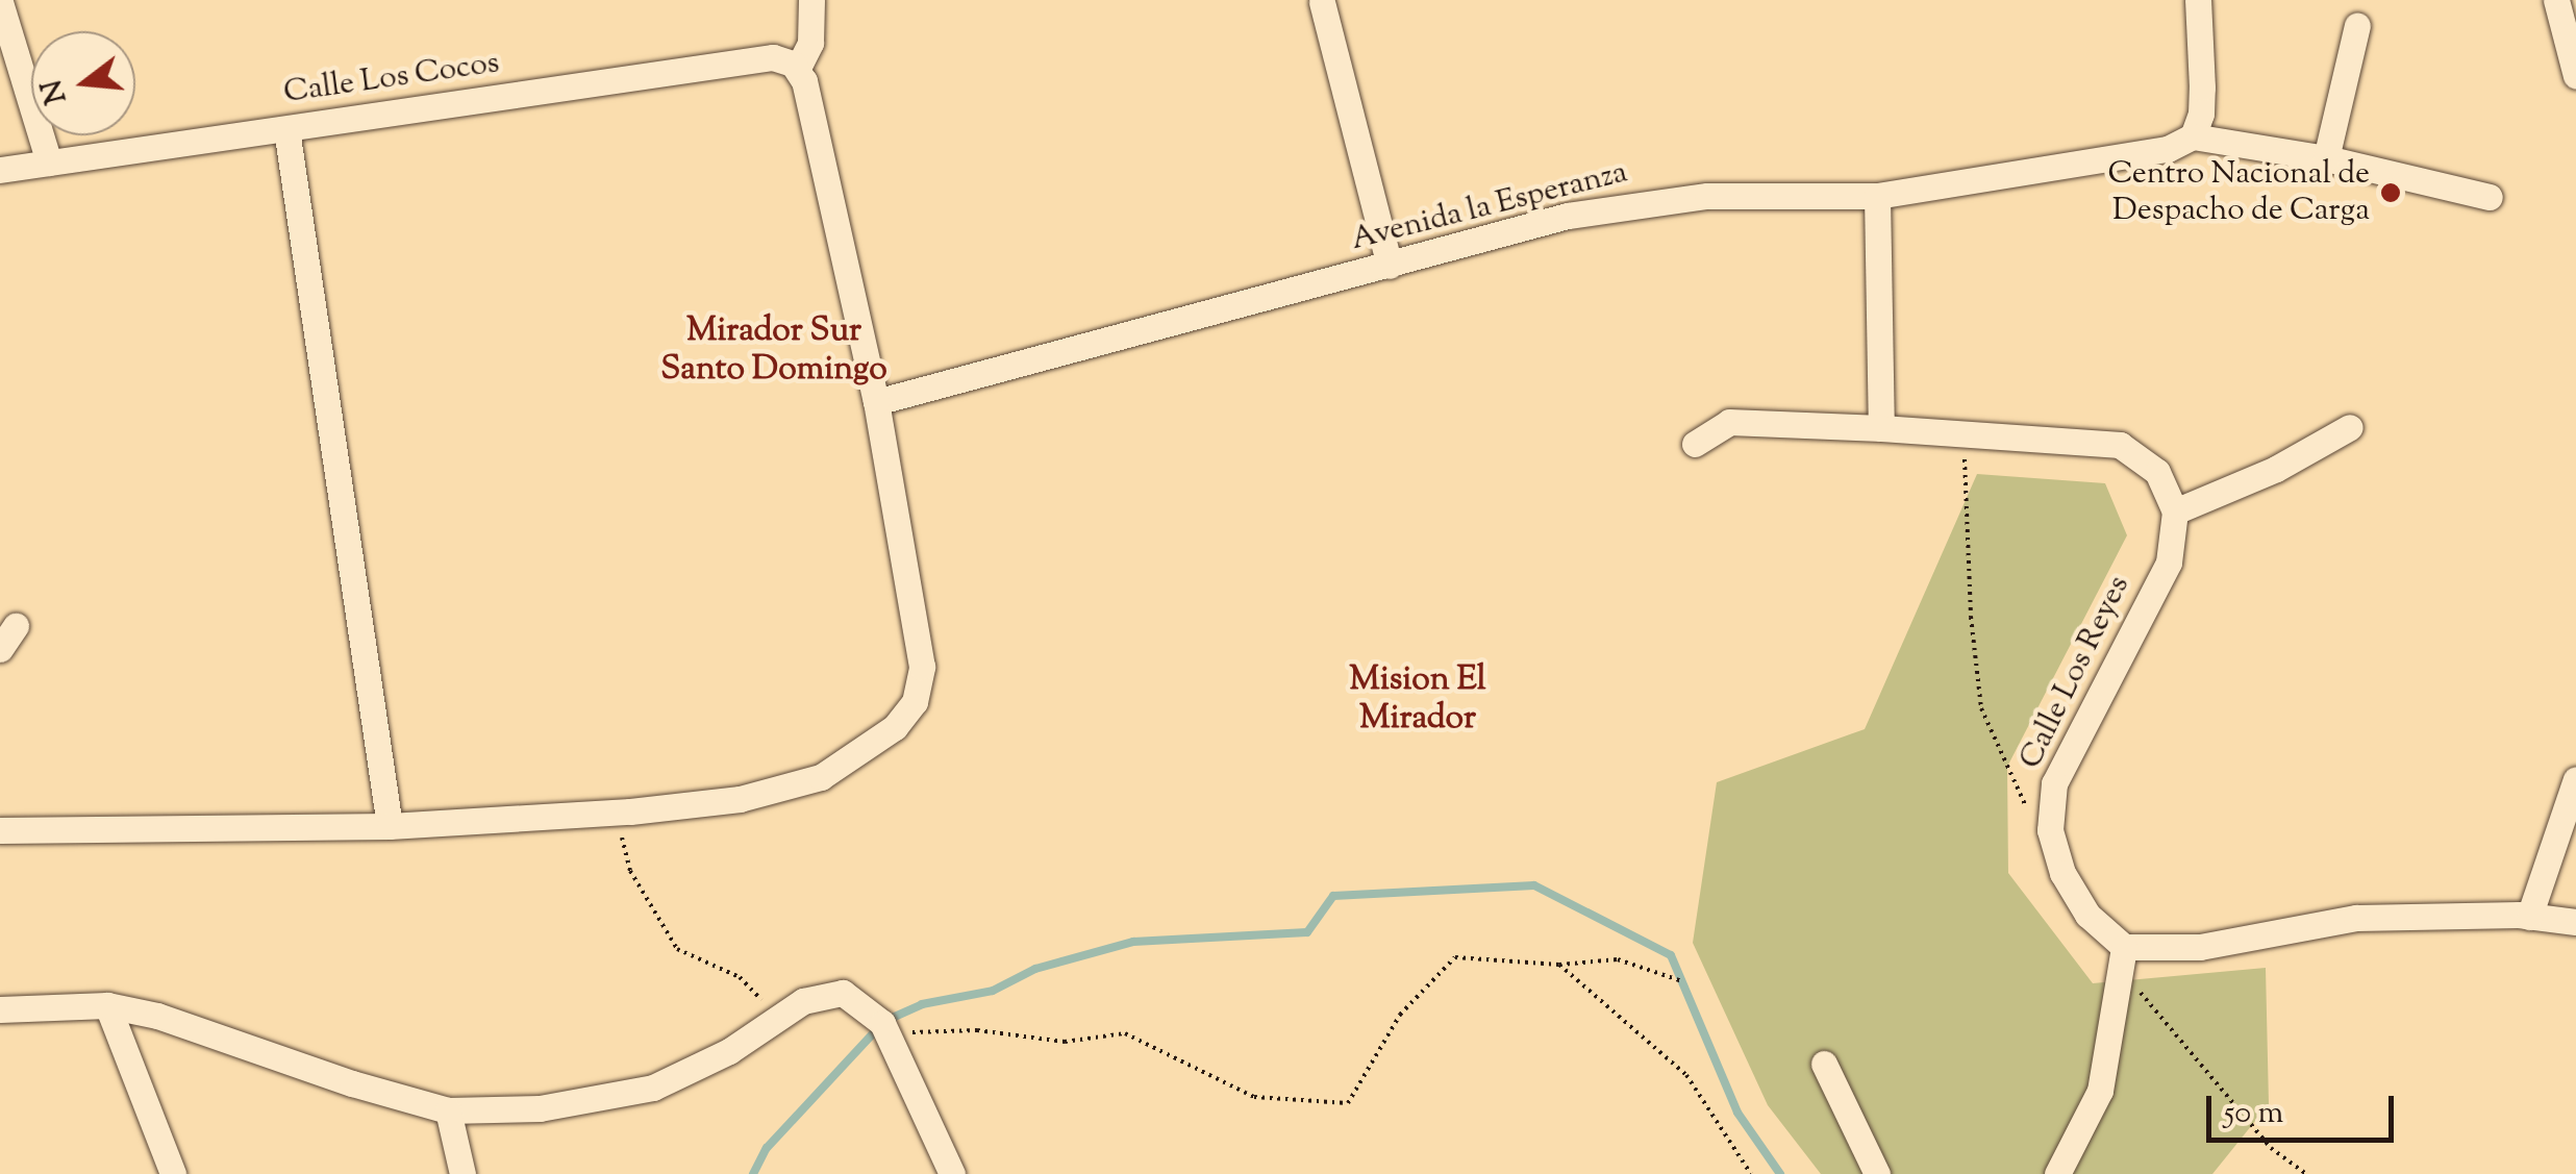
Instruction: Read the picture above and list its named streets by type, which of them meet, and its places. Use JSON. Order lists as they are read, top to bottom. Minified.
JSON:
{"streets":{"street":["Calle Los Cocos","Avenida la Esperanza","Calle Los Reyes"]},"districts":["Mirador Sur Santo Domingo","Mision El Mirador"],"places":["Centro Nacional de Despacho de Carga"],"scale_bar":"50 m","north":"left"}
